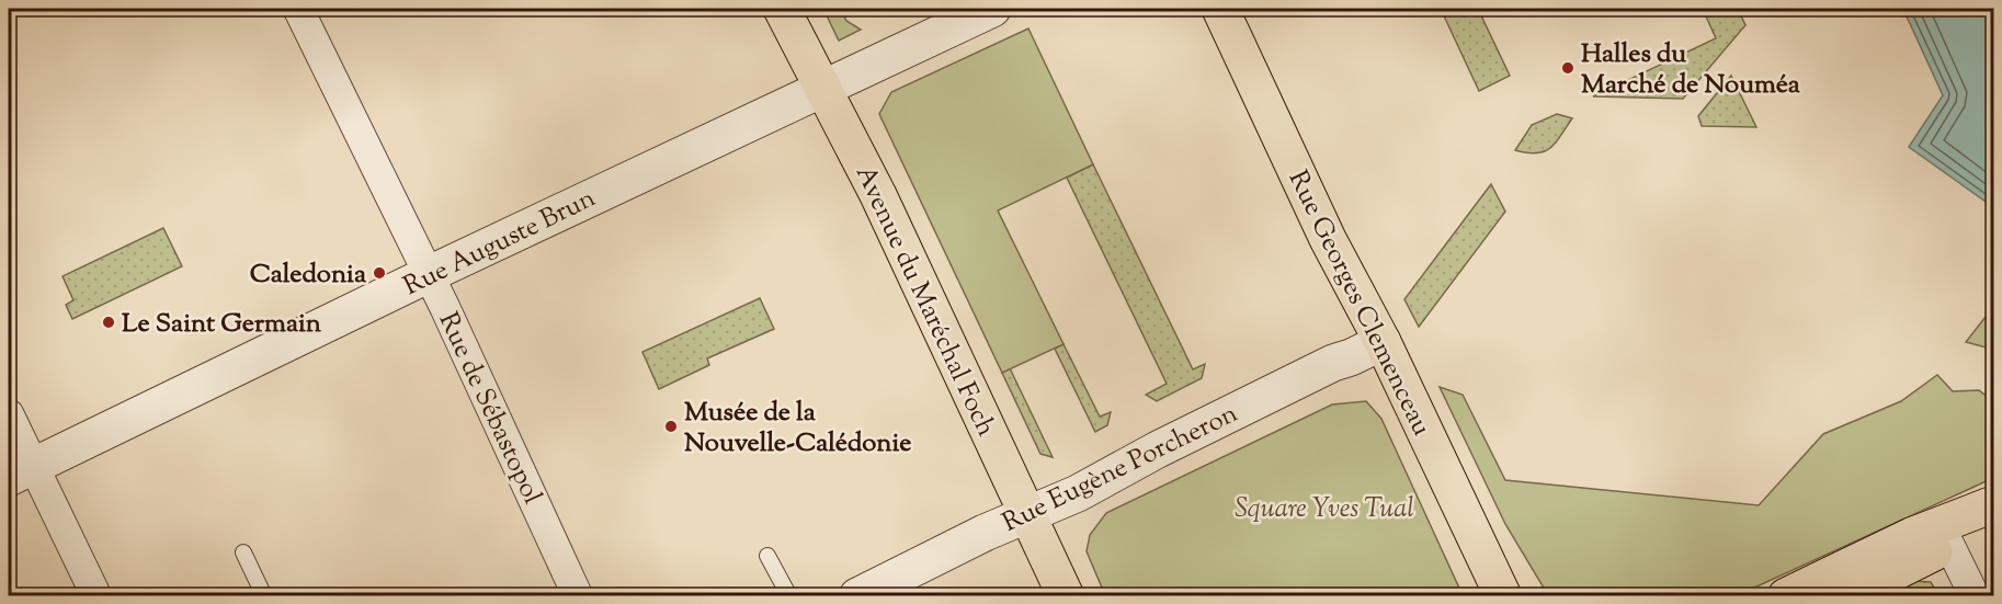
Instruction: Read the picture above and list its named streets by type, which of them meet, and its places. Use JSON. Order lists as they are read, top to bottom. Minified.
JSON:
{"streets":{"main road":["Avenue du Maréchal Foch","Rue Georges Clemenceau"],"street":["Rue Auguste Brun","Rue de Sébastopol","Rue Eugène Porcheron"]},"crossings":[["Rue Auguste Brun","Avenue du Maréchal Foch"],["Rue Auguste Brun","Rue de Sébastopol"],["Avenue du Maréchal Foch","Rue Eugène Porcheron"],["Rue Georges Clemenceau","Rue Eugène Porcheron"]],"parks":["Square Yves Tual"],"places":["Halles du Marché de Nouméa","Caledonia","Le Saint Germain","Musée de la Nouvelle-Calédonie"]}
